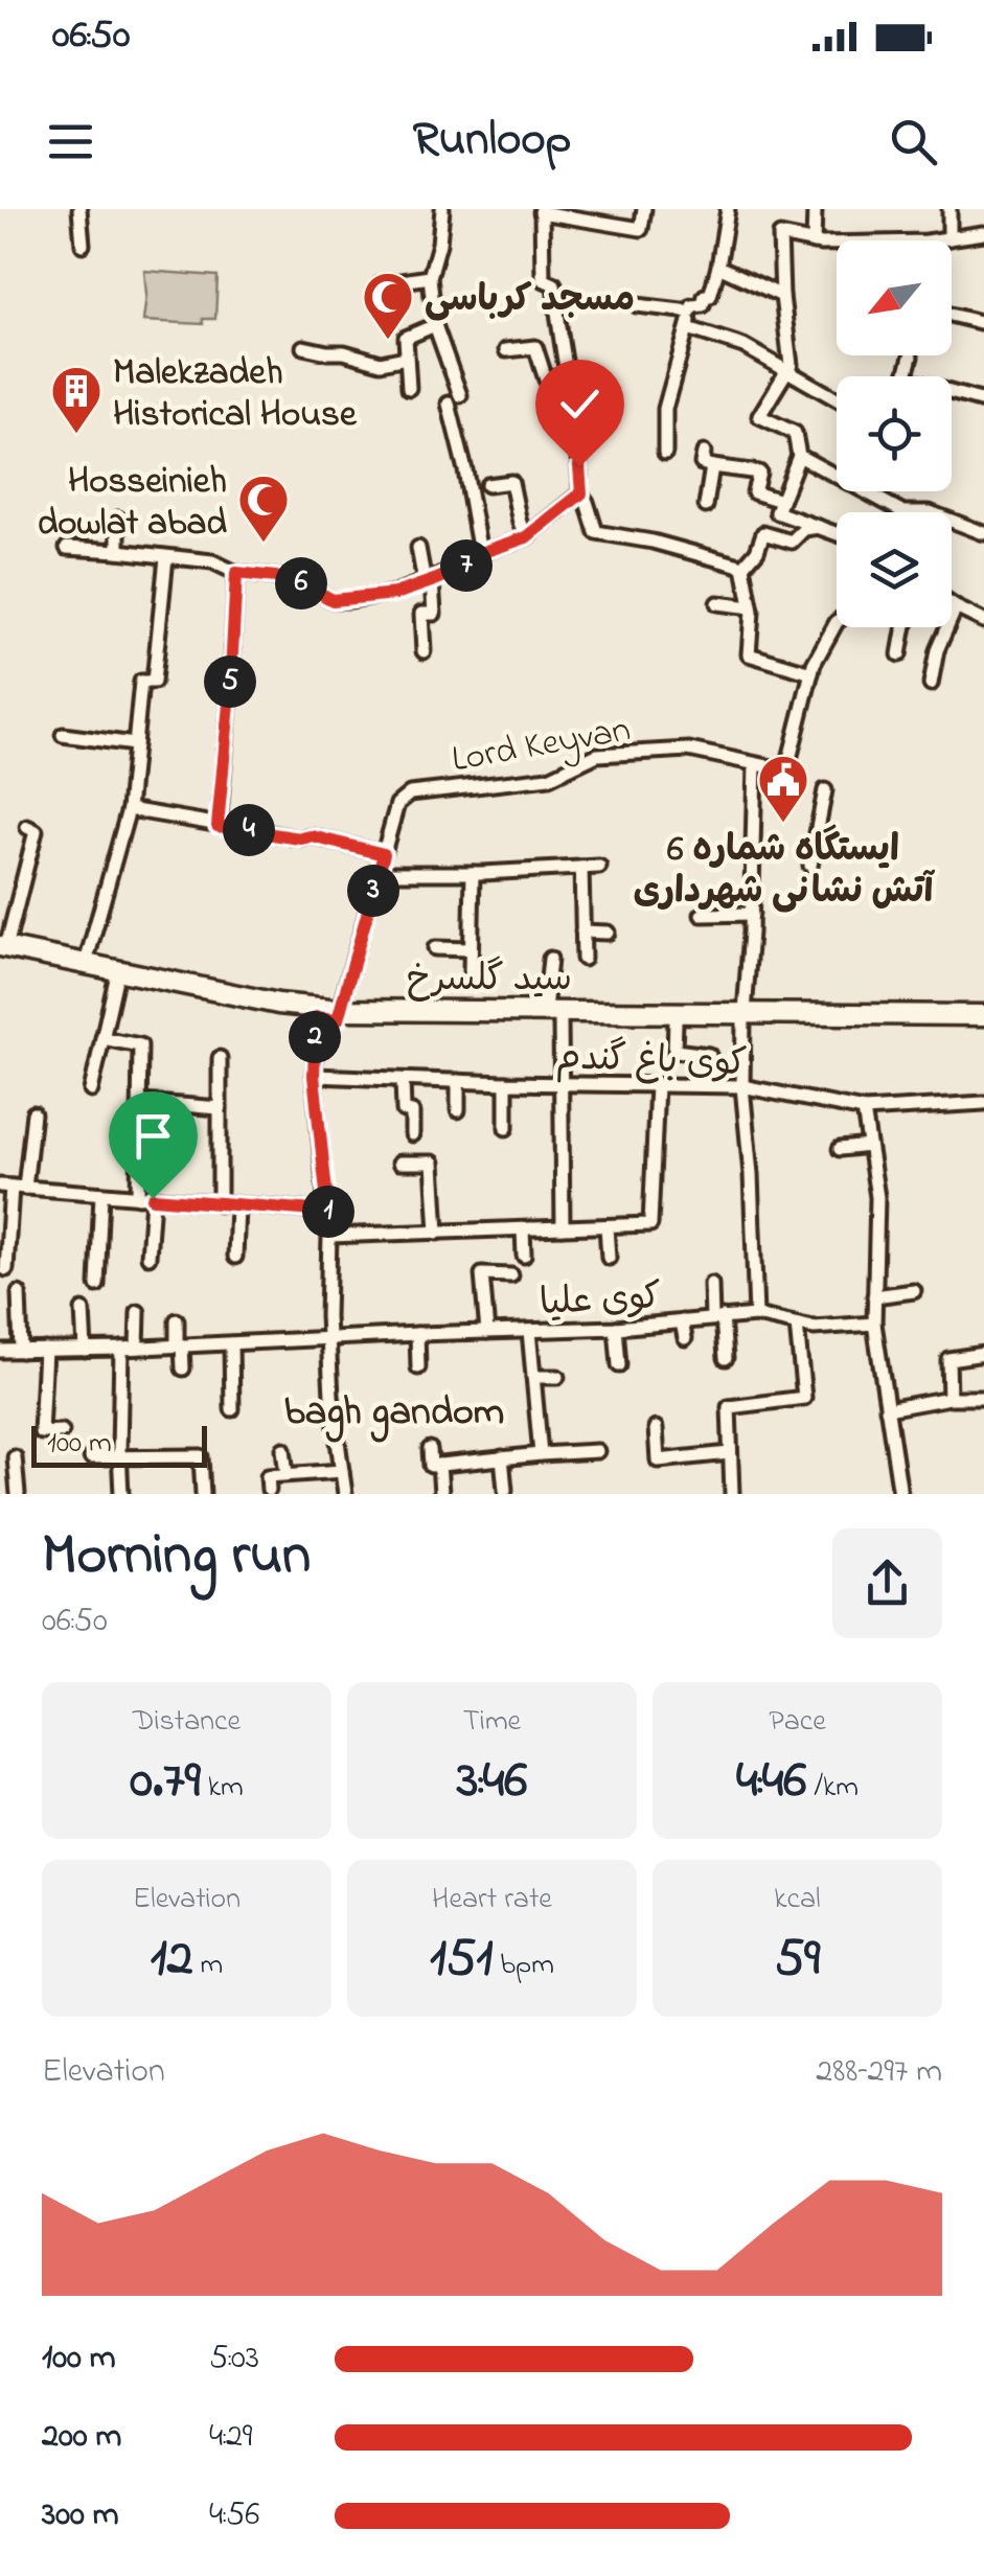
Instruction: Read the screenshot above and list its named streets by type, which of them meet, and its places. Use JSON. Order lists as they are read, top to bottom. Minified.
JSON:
{"streets":{"main road":["سید گلسرخ"],"street":["Lord Keyvan","کوی باغ گندم","کوی علیا"]},"crossings":[["Lord Keyvan","سید گلسرخ"]],"districts":["bagh gandom"],"places":{"mosque":["مسجد کرباسی","Hosseinieh dowlat abad"],"building":["Malekzadeh Historical House"],"public building":["ایستگاه شماره 6 آتش نشانی شهرداری"]},"scale_bar":"100 m","north":"bottom left","page":{"status":"06:50","header":"Runloop","pins":["7","6","5","4","3","2","1"],"scale":"100 m","heading":["Morning run","06:50"],"stats":[["Distance","0.79 km"],["Time","3:46"],["Pace","4:46 /km"],["Elevation","12 m"],["Heart rate","151 bpm"],["kcal","59"]],"chart":["Elevation","288–297 m"],"list":[{"name":"100 m","note":"5:03"},{"name":"200 m","note":"4:29"},{"name":"300 m","note":"4:56"}]}}
